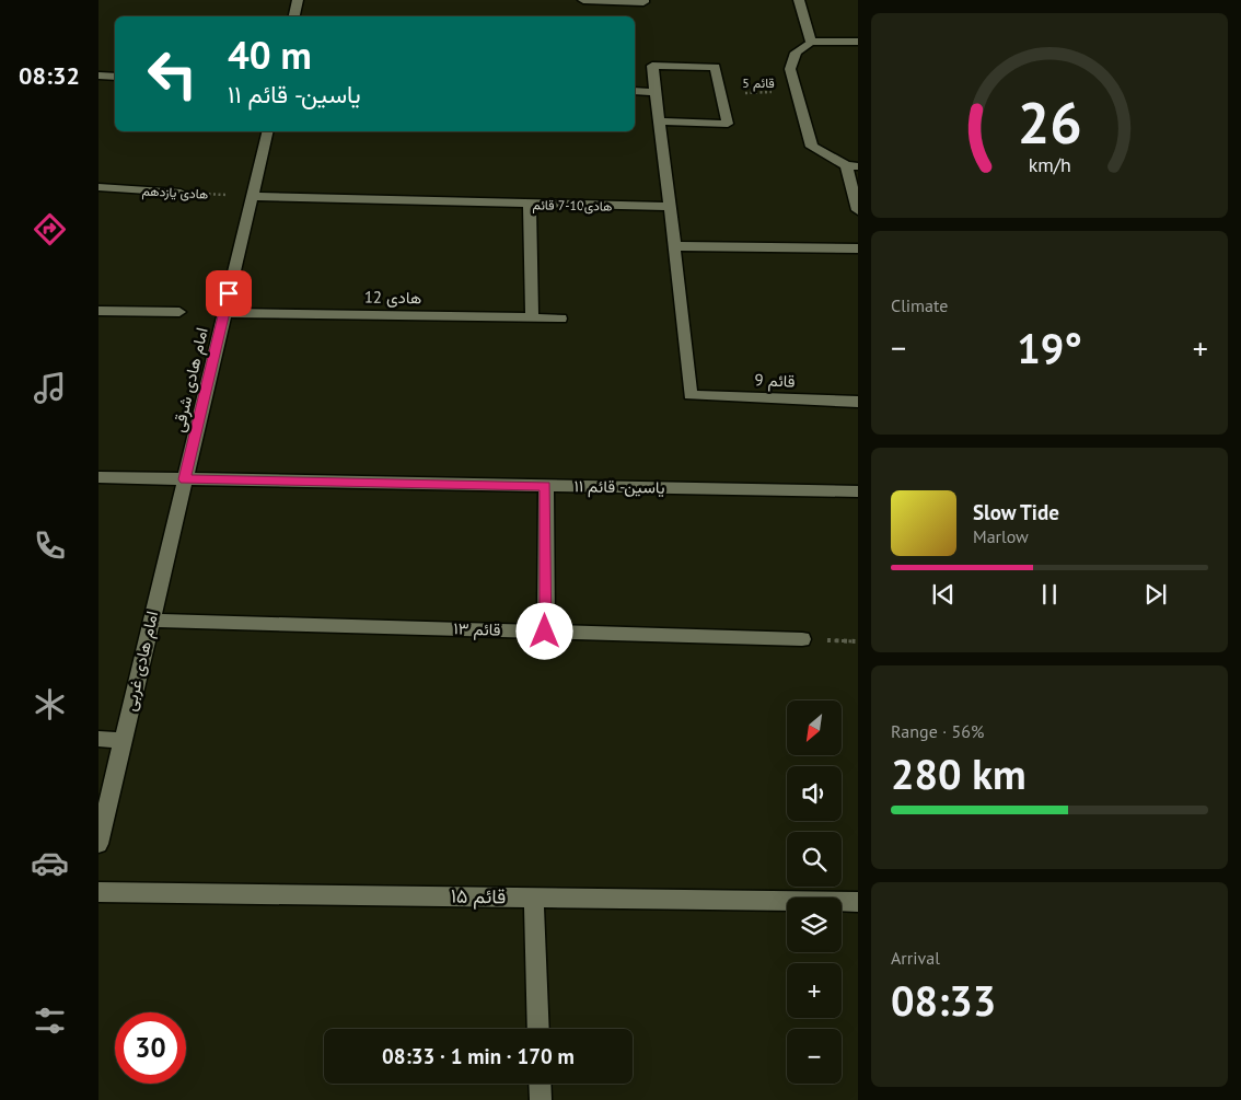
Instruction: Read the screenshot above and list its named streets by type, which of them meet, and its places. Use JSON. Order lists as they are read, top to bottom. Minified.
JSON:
{"streets":{"street":["هادی یازدهم","هادی10-7 قائم","12 هادی","امام هادی شرقی","قائم 9","یاسین- قائم ۱۱","قائم ۱۳","امام هادی غربی","قائم ۱۵"],"path":["قائم 5"]},"crossings":[["هادی یازدهم","هادی10-7 قائم"],["هادی یازدهم","امام هادی شرقی"],["هادی10-7 قائم","امام هادی شرقی"],["12 هادی","امام هادی شرقی"],["امام هادی شرقی","یاسین- قائم ۱۱"],["امام هادی شرقی","امام هادی غربی"],["یاسین- قائم ۱۱","امام هادی غربی"],["قائم ۱۳","امام هادی غربی"]],"north":"bottom left","page":{"tabs":"08:32","turn":["40 m","یاسین- قائم ۱۱"],"tile":["Climate",["Range · 56%","280 km"],["Arrival","08:33"]],"heat":["−","19°","+"],"song":["Slow Tide","Marlow"],"map_buttons":["+","−"],"limit":"30","trip":"08:33 · 1 min · 170 m","gauge":["26","km/h"]}}
